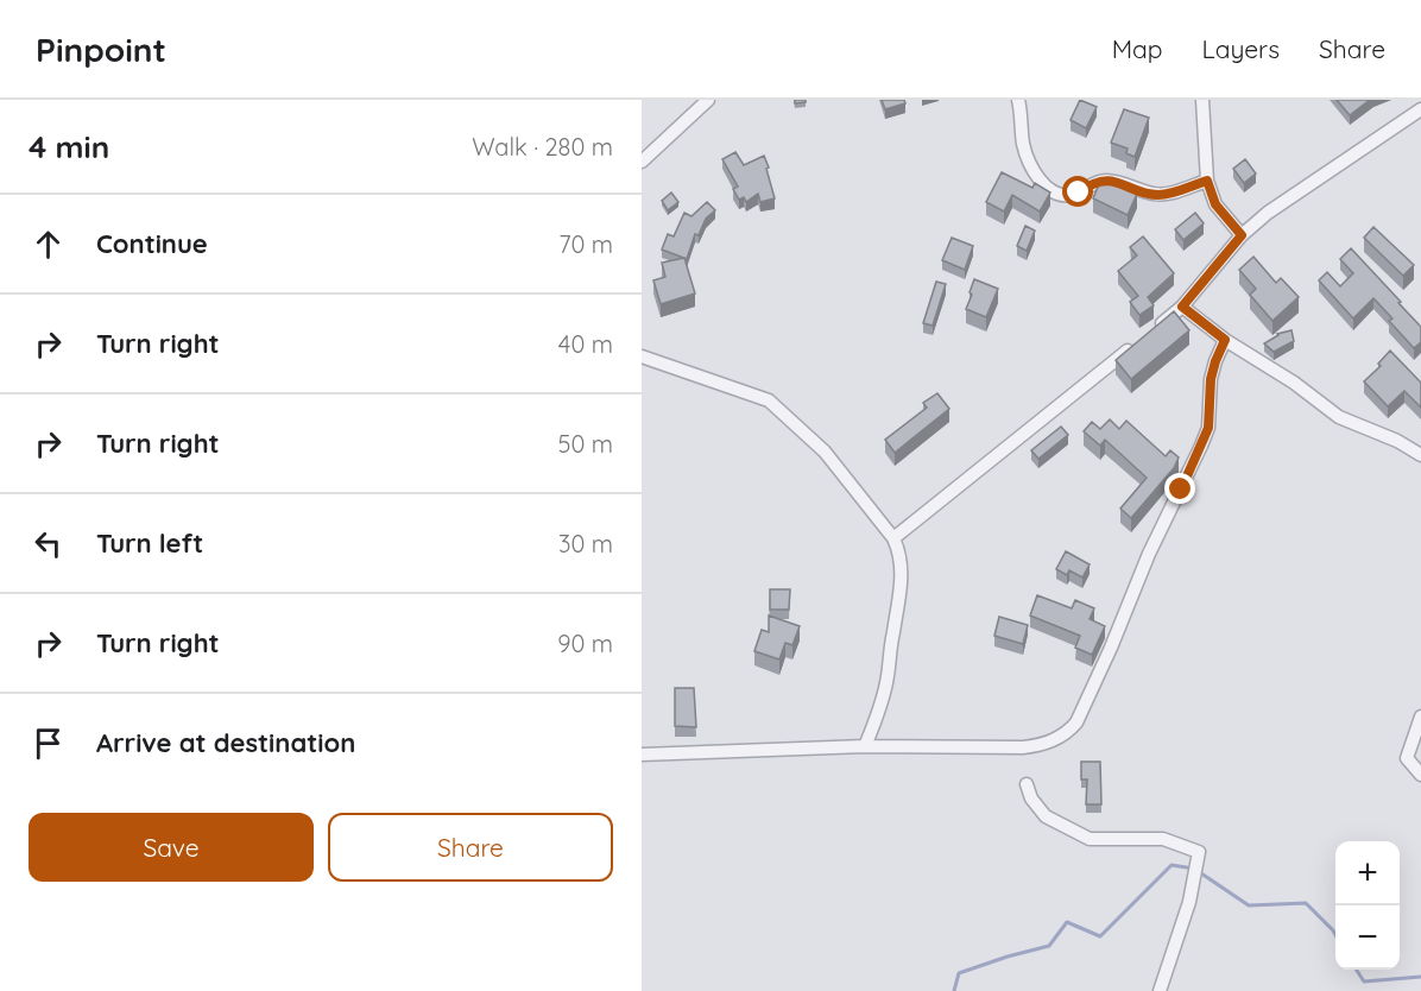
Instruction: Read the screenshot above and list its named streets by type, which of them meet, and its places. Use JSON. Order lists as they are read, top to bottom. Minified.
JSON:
{"page":{"header":"Pinpoint","nav":["Map","Layers","Share"],"heading":["4 min","Walk · 280 m"],"list":[["Continue","70 m"],["Turn right","40 m"],["Turn right","50 m"],["Turn left","30 m"],["Turn right","90 m"],"Arrive at destination"],"buttons":["Save","Share"],"map_buttons":["+","−"]}}
